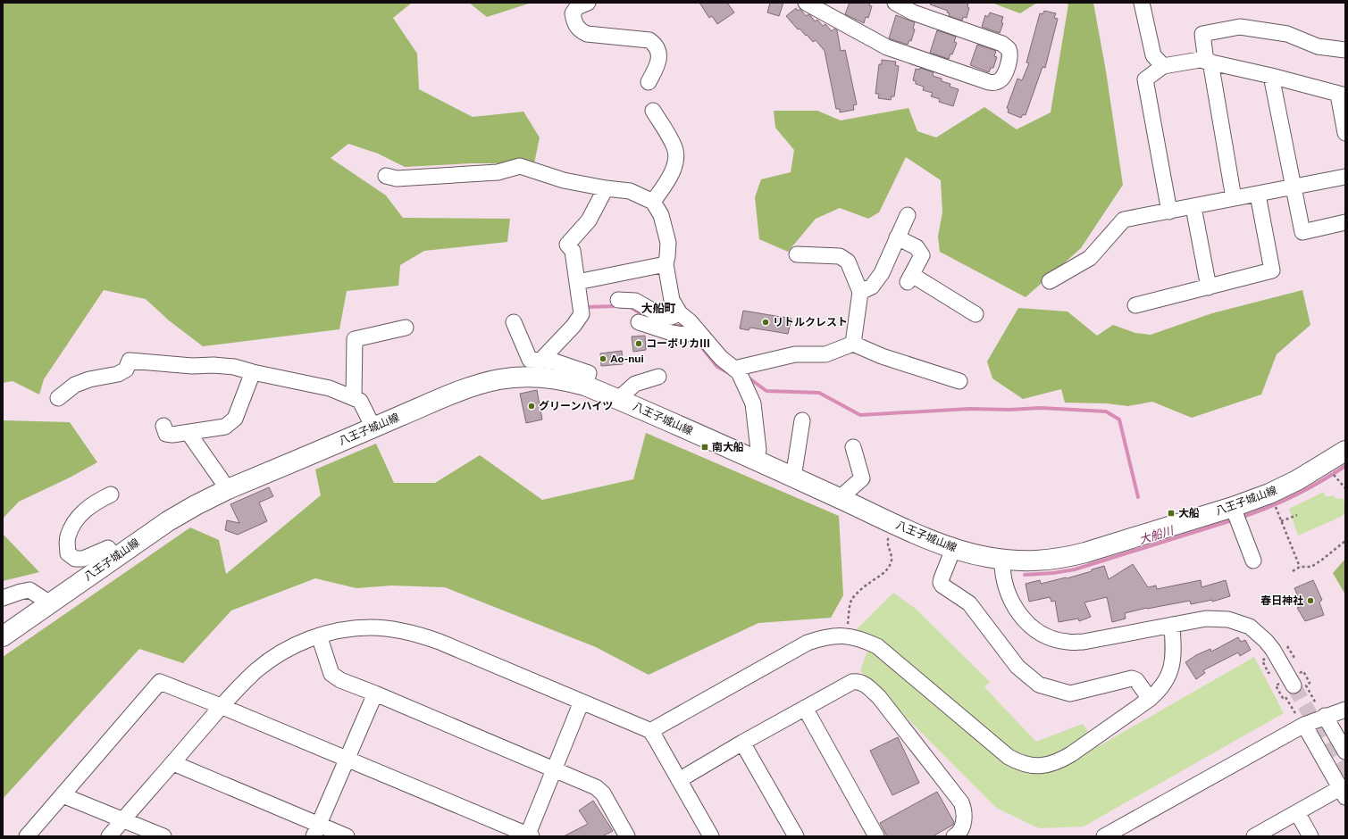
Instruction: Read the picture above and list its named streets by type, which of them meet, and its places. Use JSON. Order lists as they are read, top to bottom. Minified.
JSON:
{"streets":{"main road":["八王子城山線"]},"districts":["大船町"],"water":["大船川"],"places":{"other":["リトルクレスト","コーポリカⅢ","Ao-nui","グリーンハイツ","春日神社"],"transit":["南大船","大船"]}}
